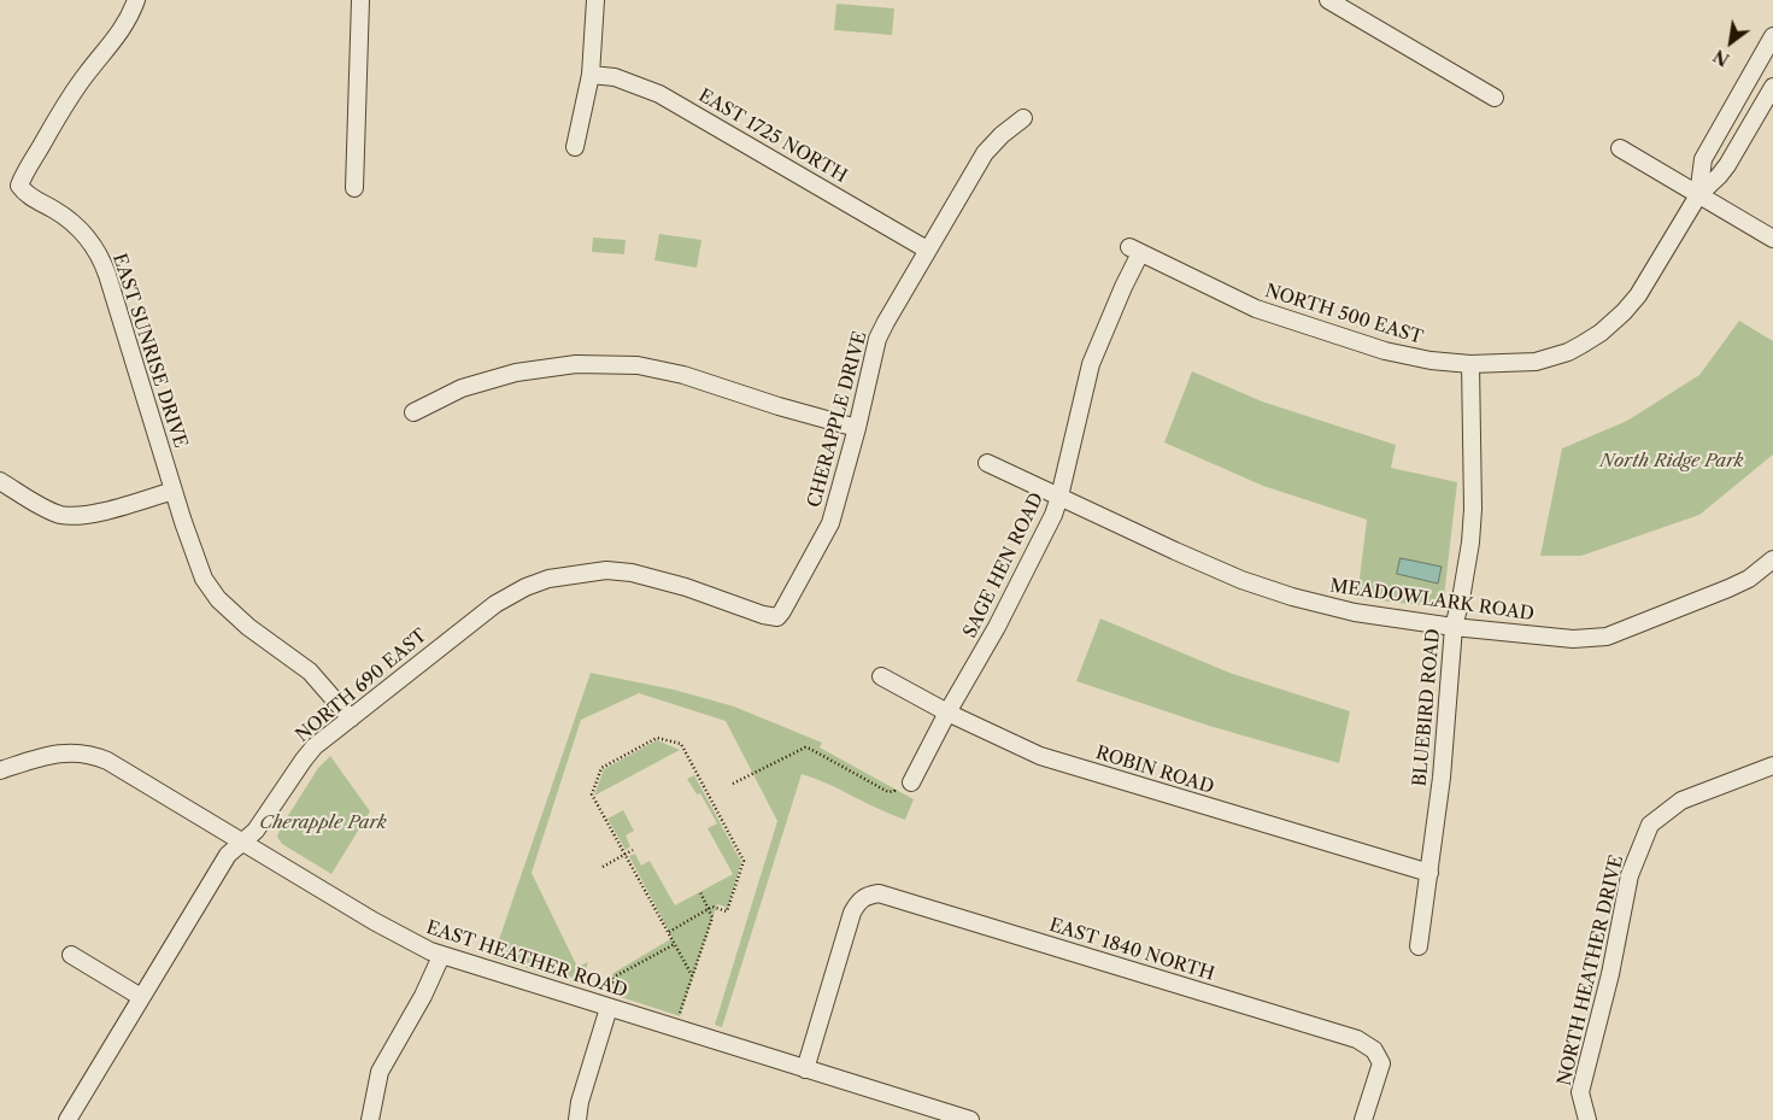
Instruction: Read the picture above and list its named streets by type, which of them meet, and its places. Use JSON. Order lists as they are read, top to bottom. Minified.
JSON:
{"streets":{"street":["EAST 1725 NORTH","NORTH 500 EAST","EAST SUNRISE DRIVE","CHERAPPLE DRIVE","SAGE HEN ROAD","MEADOWLARK ROAD","NORTH 690 EAST","BLUEBIRD ROAD","ROBIN ROAD","EAST 1840 NORTH","EAST HEATHER ROAD","NORTH HEATHER DRIVE"]},"crossings":[["EAST 1725 NORTH","CHERAPPLE DRIVE"],["NORTH 500 EAST","SAGE HEN ROAD"],["NORTH 500 EAST","BLUEBIRD ROAD"],["EAST SUNRISE DRIVE","NORTH 690 EAST"],["CHERAPPLE DRIVE","NORTH 690 EAST"],["SAGE HEN ROAD","MEADOWLARK ROAD"],["SAGE HEN ROAD","ROBIN ROAD"],["MEADOWLARK ROAD","BLUEBIRD ROAD"],["NORTH 690 EAST","EAST HEATHER ROAD"],["BLUEBIRD ROAD","ROBIN ROAD"],["EAST 1840 NORTH","EAST HEATHER ROAD"]],"parks":["North Ridge Park","Cherapple Park"],"north":"bottom left"}
